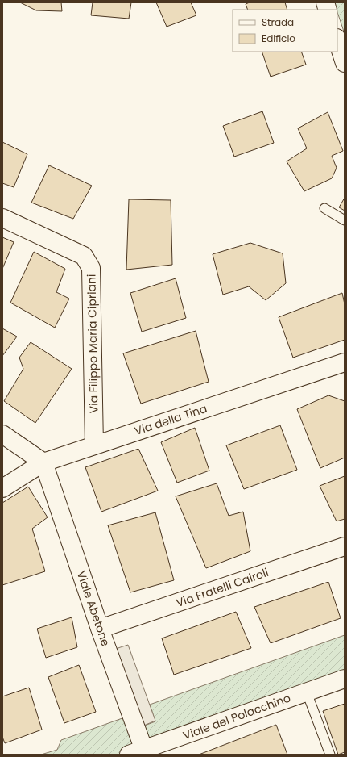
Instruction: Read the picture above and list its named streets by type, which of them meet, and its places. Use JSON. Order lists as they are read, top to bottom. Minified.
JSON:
{"streets":{"street":["Via Filippo Maria Cipriani","Via della Tina","Via Fratelli Cairoli","Viale Abetone","Viale del Polacchino"]},"crossings":[["Via Filippo Maria Cipriani","Via della Tina"],["Via della Tina","Viale Abetone"],["Via Fratelli Cairoli","Viale Abetone"],["Viale Abetone","Viale del Polacchino"]],"legend":["Strada","Edificio"]}
